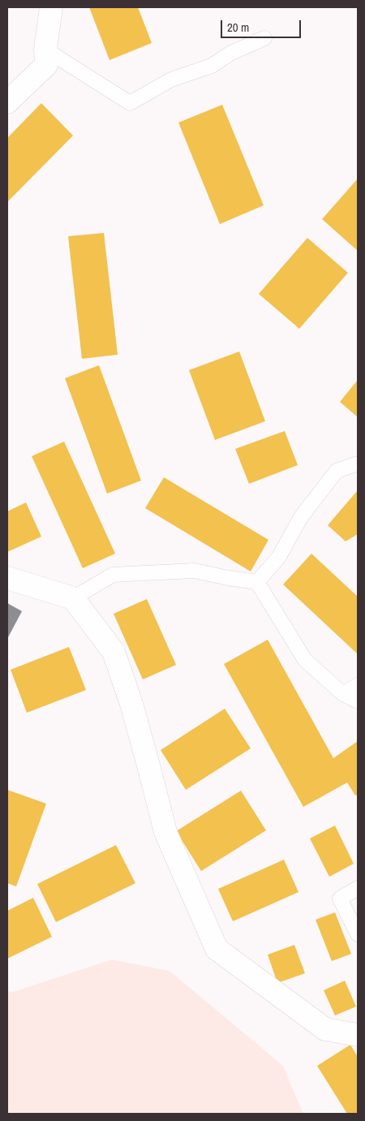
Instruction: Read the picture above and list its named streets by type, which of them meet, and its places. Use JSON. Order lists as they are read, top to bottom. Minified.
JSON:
{"scale_bar":"20 m"}
